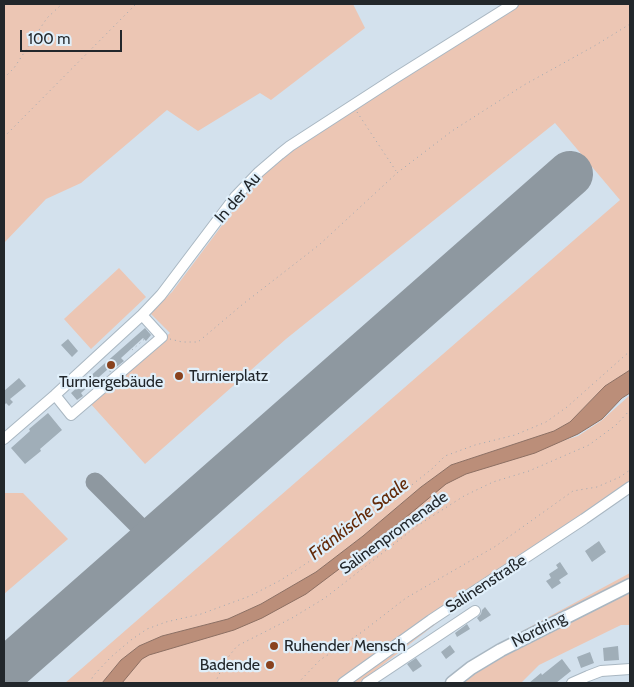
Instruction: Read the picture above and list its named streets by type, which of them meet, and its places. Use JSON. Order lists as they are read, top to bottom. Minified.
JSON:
{"streets":{"main road":["Nordring"],"street":["In der Au","Salinenstraße"],"path":["Salinenpromenade"]},"water":["Fränkische Saale"],"places":["Turniergebäude","Turnierplatz","Ruhender Mensch","Badende"],"scale_bar":"100 m"}
